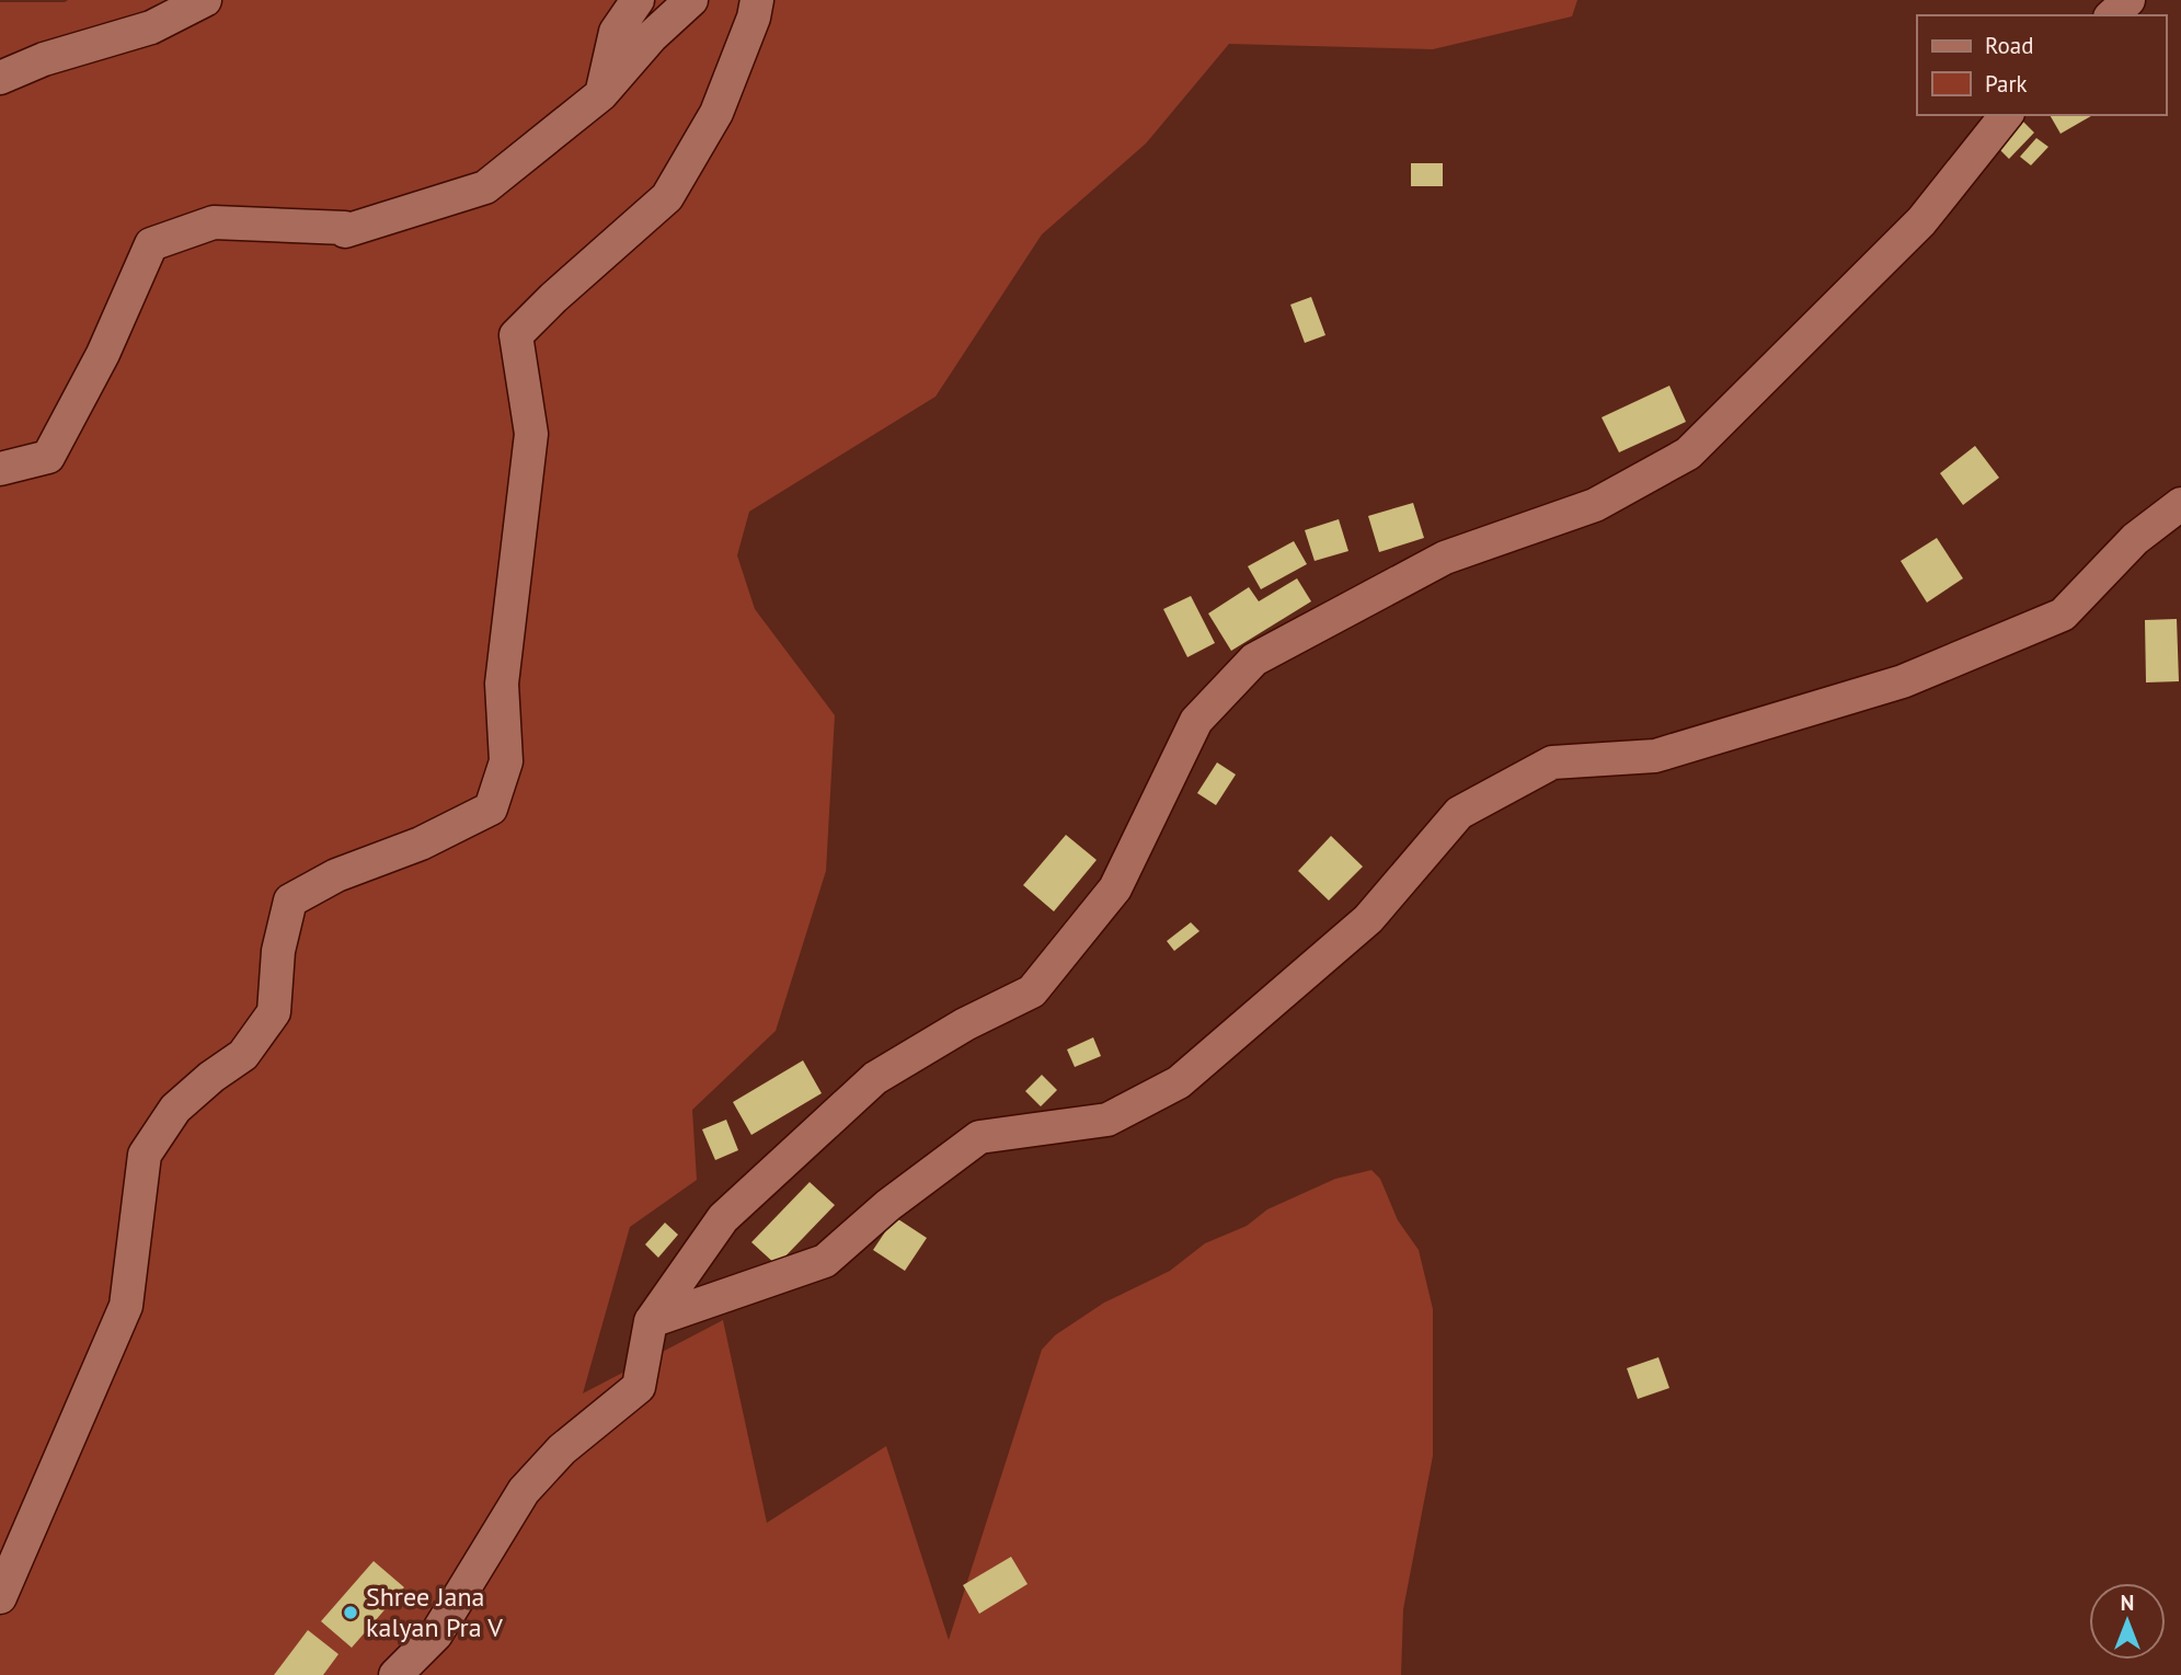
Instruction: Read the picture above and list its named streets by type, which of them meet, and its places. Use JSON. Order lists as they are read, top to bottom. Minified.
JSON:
{"places":["Shree Jana kalyan Pra V"],"legend":["Road","Park"],"north":"top"}
